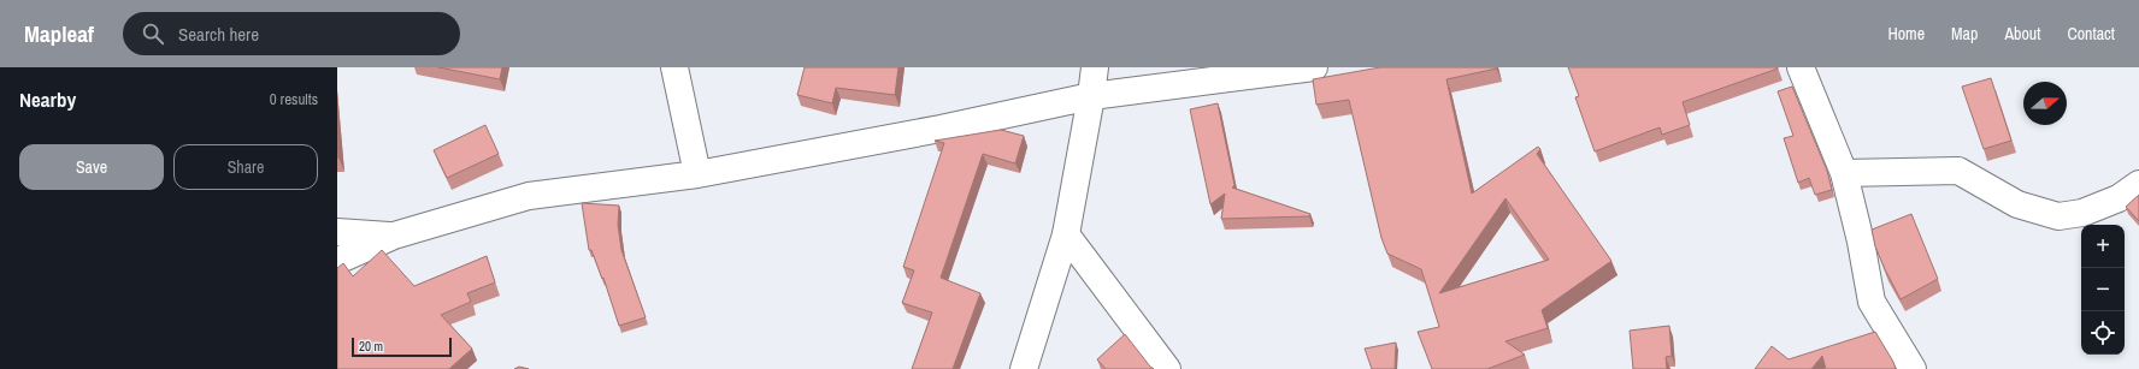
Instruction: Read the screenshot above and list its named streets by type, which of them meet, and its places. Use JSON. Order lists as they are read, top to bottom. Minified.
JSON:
{"scale_bar":"20 m","north":"right","page":{"header":"Mapleaf","search":"Search here","nav":["Home","Map","About","Contact"],"heading":["Nearby","0 results"],"buttons":["Save","Share"],"map_buttons":["+","−"],"scale":"20 m"}}
